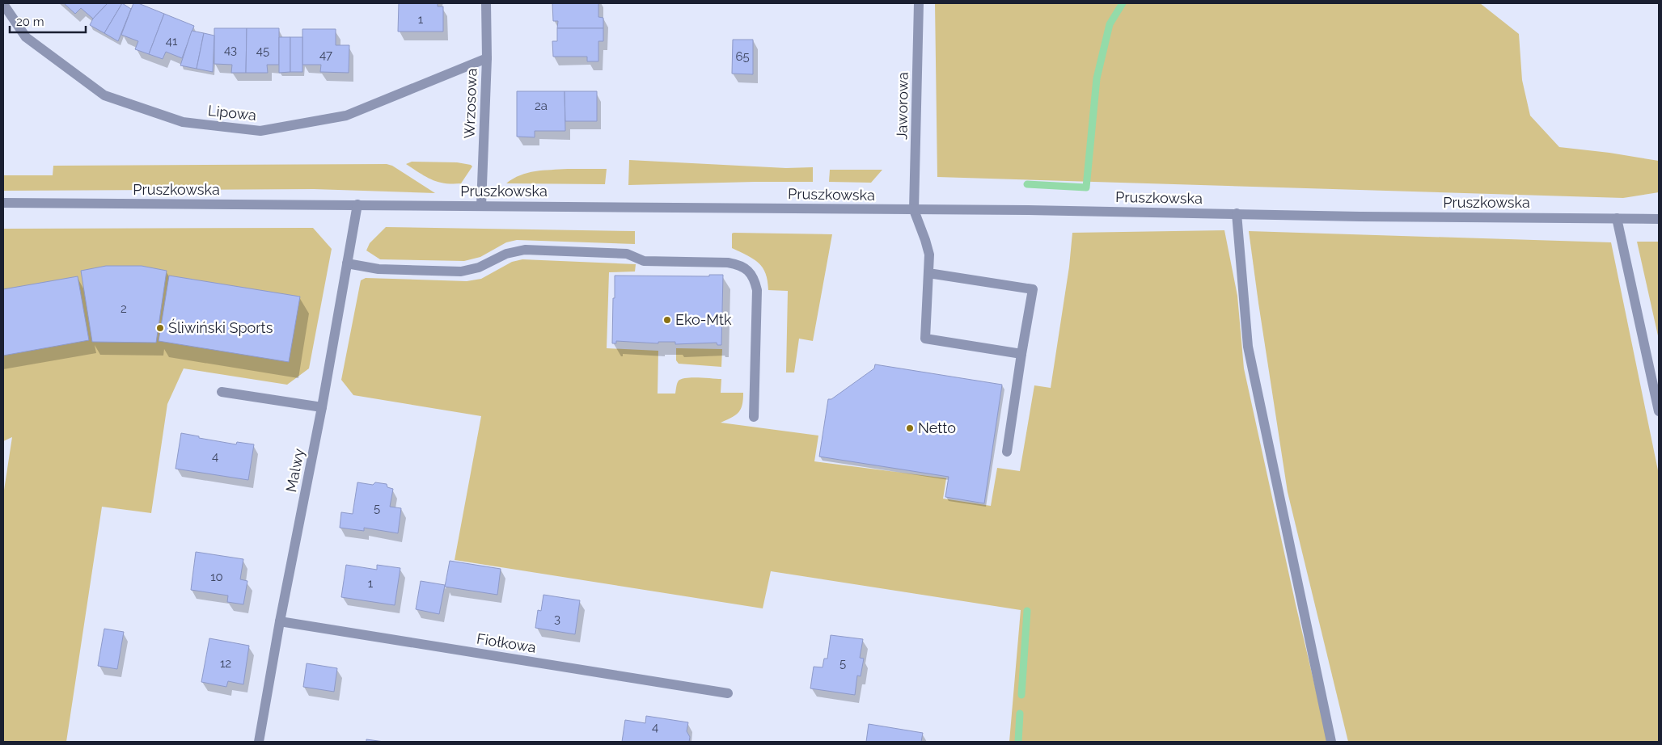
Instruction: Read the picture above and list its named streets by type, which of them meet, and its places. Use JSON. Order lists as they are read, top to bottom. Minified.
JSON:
{"streets":{"street":["Wrzosowa","Jaworowa","Lipowa","Pruszkowska","Malwy","Fiołkowa"]},"crossings":[["Wrzosowa","Lipowa"],["Wrzosowa","Pruszkowska"],["Jaworowa","Pruszkowska"],["Pruszkowska","Malwy"],["Malwy","Fiołkowa"]],"places":["Eko-Mtk","Śliwiński Sports","Netto"],"house_numbers":["1","41","43","45","47","65","2a","2","4","5","10","1","3","12","5","4"],"scale_bar":"20 m"}
